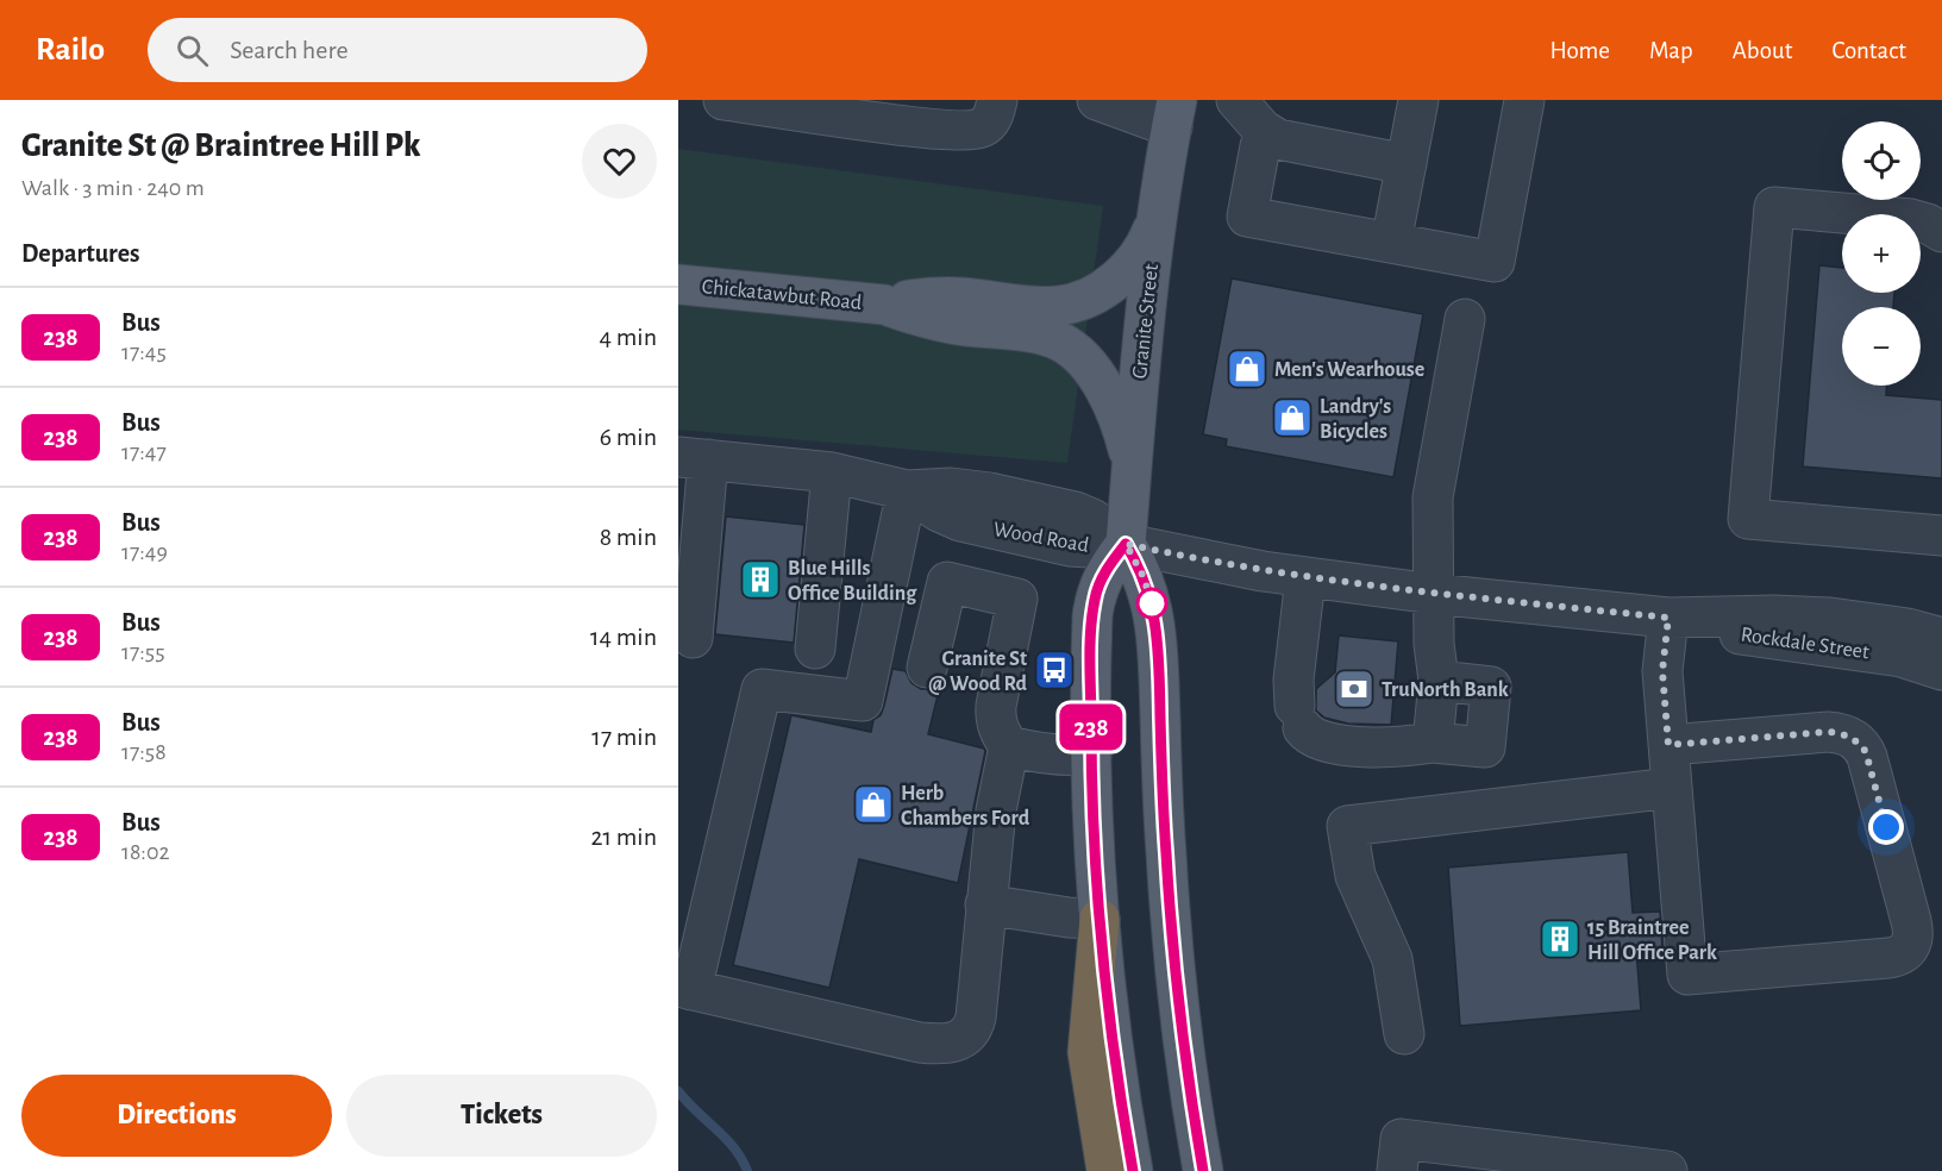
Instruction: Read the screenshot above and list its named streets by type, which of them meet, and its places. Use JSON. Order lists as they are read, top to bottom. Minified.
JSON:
{"streets":{"main road":["Chickatawbut Road","Granite Street"],"street":["Wood Road","Rockdale Street"]},"crossings":[["Chickatawbut Road","Granite Street"],["Granite Street","Wood Road"],["Granite Street","Rockdale Street"],["Wood Road","Rockdale Street"]],"places":{"shop":["Men's Wearhouse","Landry's Bicycles","Herb Chambers Ford"],"building":["Blue Hills Office Building","15 Braintree Hill Office Park"],"bus stop":["Granite St @ Wood Rd"],"bank":["TruNorth Bank"]},"lines":["bus line 238"],"page":{"header":"Railo","search":"Search here","nav":["Home","Map","About","Contact"],"heading":[["Granite St @ Braintree Hill Pk","Walk · 3 min · 240 m"],"Departures"],"on_map":"238","map_buttons":["+","−"],"list":[{"mark":"238","name":"Bus","note":"17:45","value":"4 min"},{"mark":"238","name":"Bus","note":"17:47","value":"6 min"},{"mark":"238","name":"Bus","note":"17:49","value":"8 min"},{"mark":"238","name":"Bus","note":"17:55","value":"14 min"},{"mark":"238","name":"Bus","note":"17:58","value":"17 min"},{"mark":"238","name":"Bus","note":"18:02","value":"21 min"}],"buttons":["Directions","Tickets"]}}
